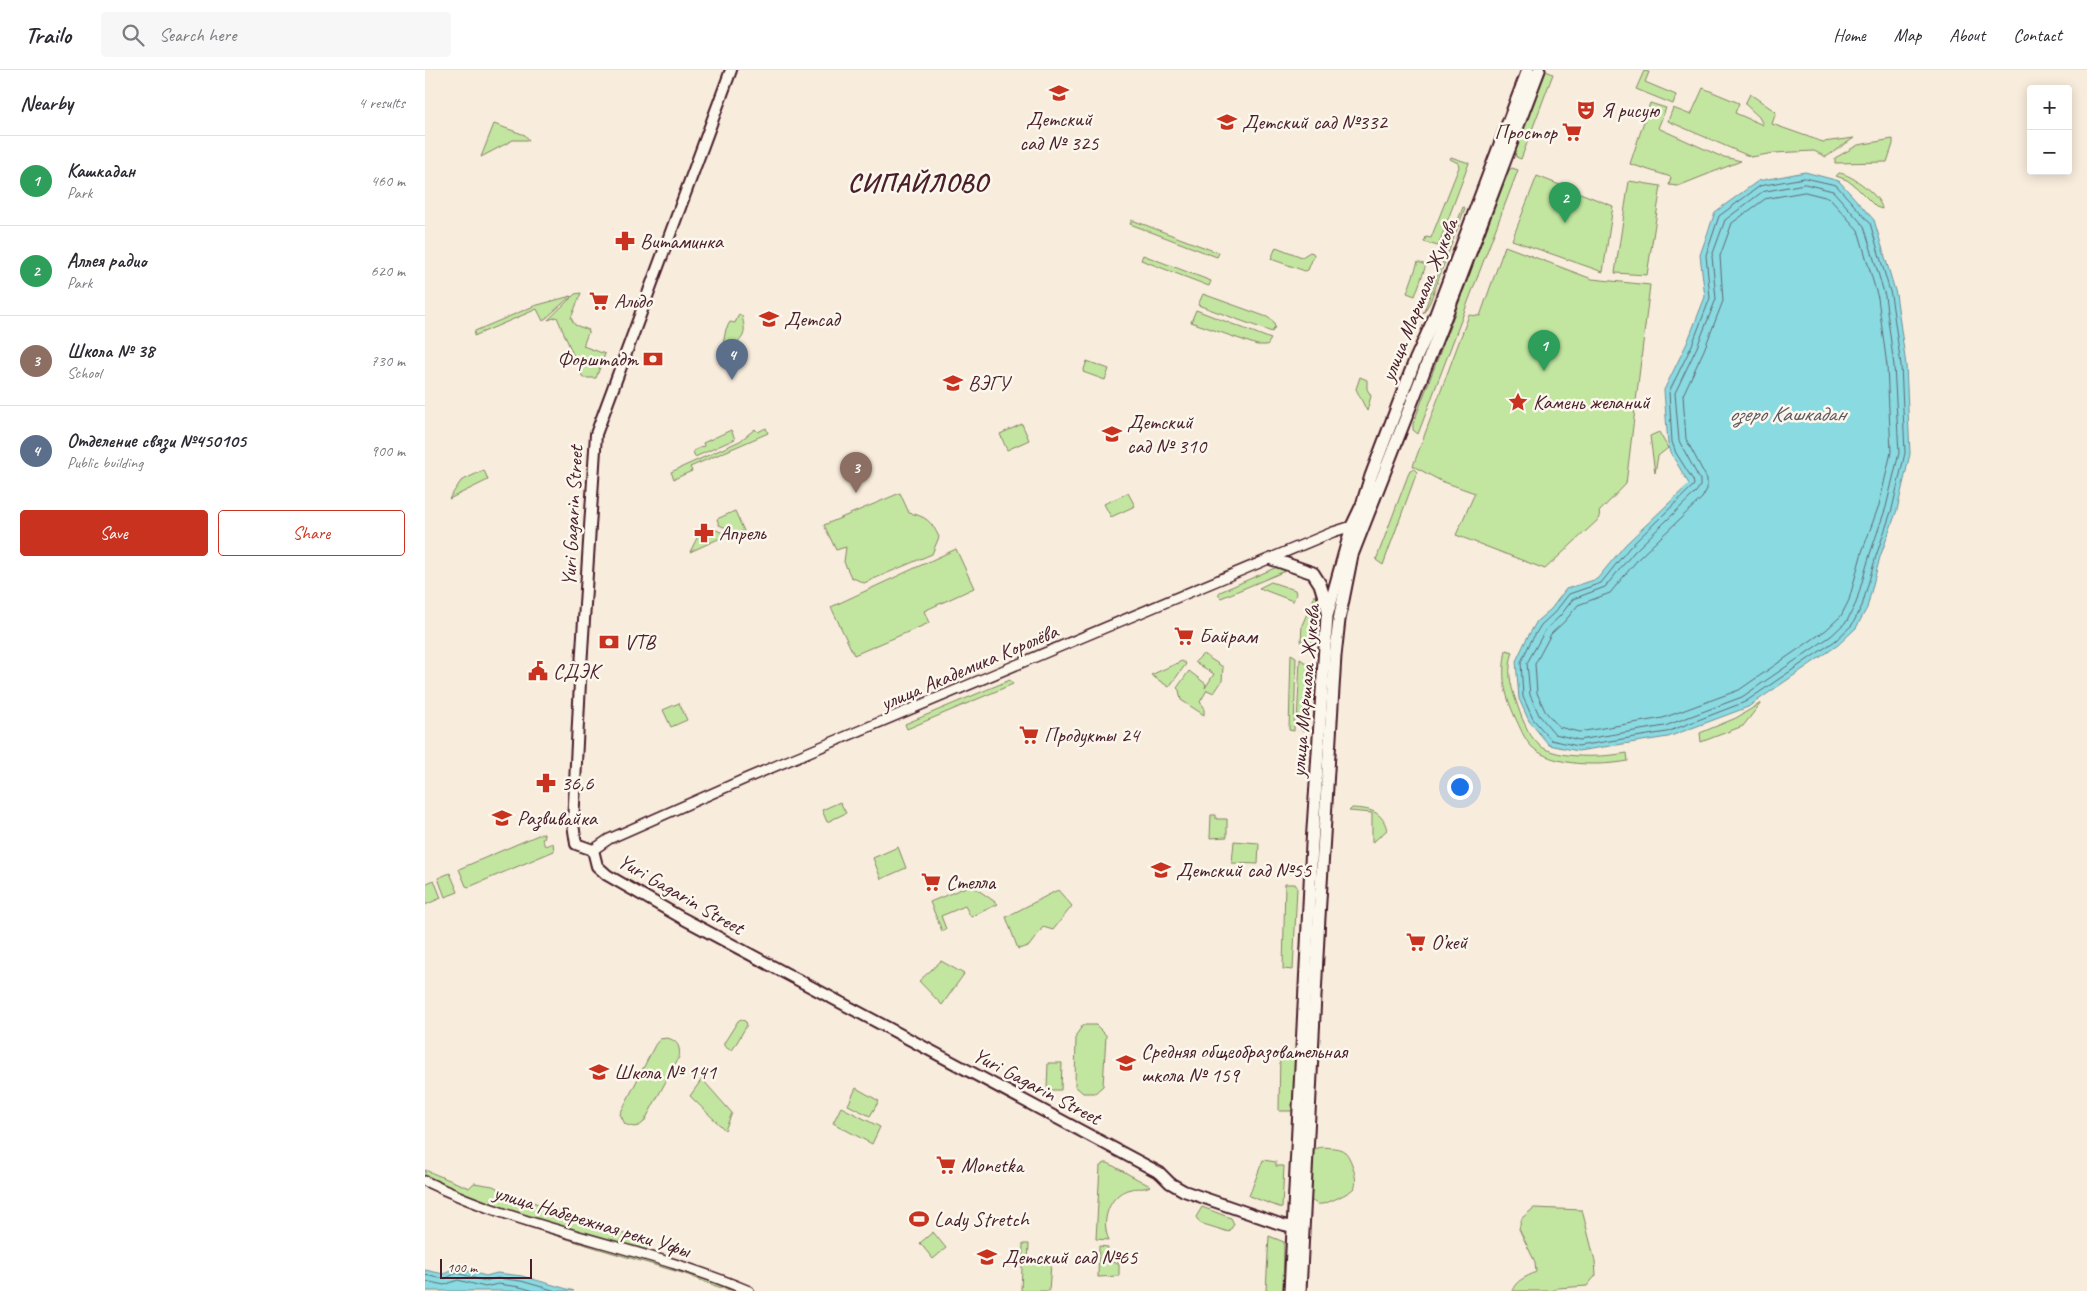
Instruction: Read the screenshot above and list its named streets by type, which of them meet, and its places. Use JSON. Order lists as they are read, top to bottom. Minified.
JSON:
{"streets":{"main road":["улица Маршала Жукова","Yuri Gagarin Street"],"street":["улица Академика Королёва","улица Набережная реки Уфы"]},"crossings":[["улица Маршала Жукова","Yuri Gagarin Street"],["улица Маршала Жукова","улица Академика Королёва"],["Yuri Gagarin Street","улица Академика Королёва"]],"districts":["СИПАЙЛОВО"],"water":["озеро Кашкадан"],"places":{"school or university":["Детский сад № 325","Детский сад №332","Детсад","ВЭГУ","Детский сад № 310","Развивайка","Детский сад №55","Средняя общеобразовательная школа № 159","Школа № 141","Детский сад №65"],"theatre":["Я рисую"],"supermarket":["Простор","Альдо","Байрам","Продукты 24","Стелла","О’кей","Monetka"],"pharmacy":["Витаминка","Апрель","36,6"],"bank":["Форштадт","VTB"],"place":["Камень желаний"],"public building":["СДЭК"],"sports":["Lady Stretch"]},"scale_bar":"100 m","page":{"header":"Trailo","search":"Search here","nav":["Home","Map","About","Contact"],"heading":["Nearby","4 results"],"map_buttons":["+","−"],"list":[{"mark":"1","name":"Кашкадан","note":"Park","value":"460 m"},{"mark":"2","name":"Аллея радио","note":"Park","value":"620 m"},{"mark":"3","name":"Школа № 38","note":"School","value":"730 m"},{"mark":"4","name":"Отделение связи №450105","note":"Public building","value":"900 m"}],"pins":["2","1","4","3"],"buttons":["Save","Share"],"scale":"100 m"}}
